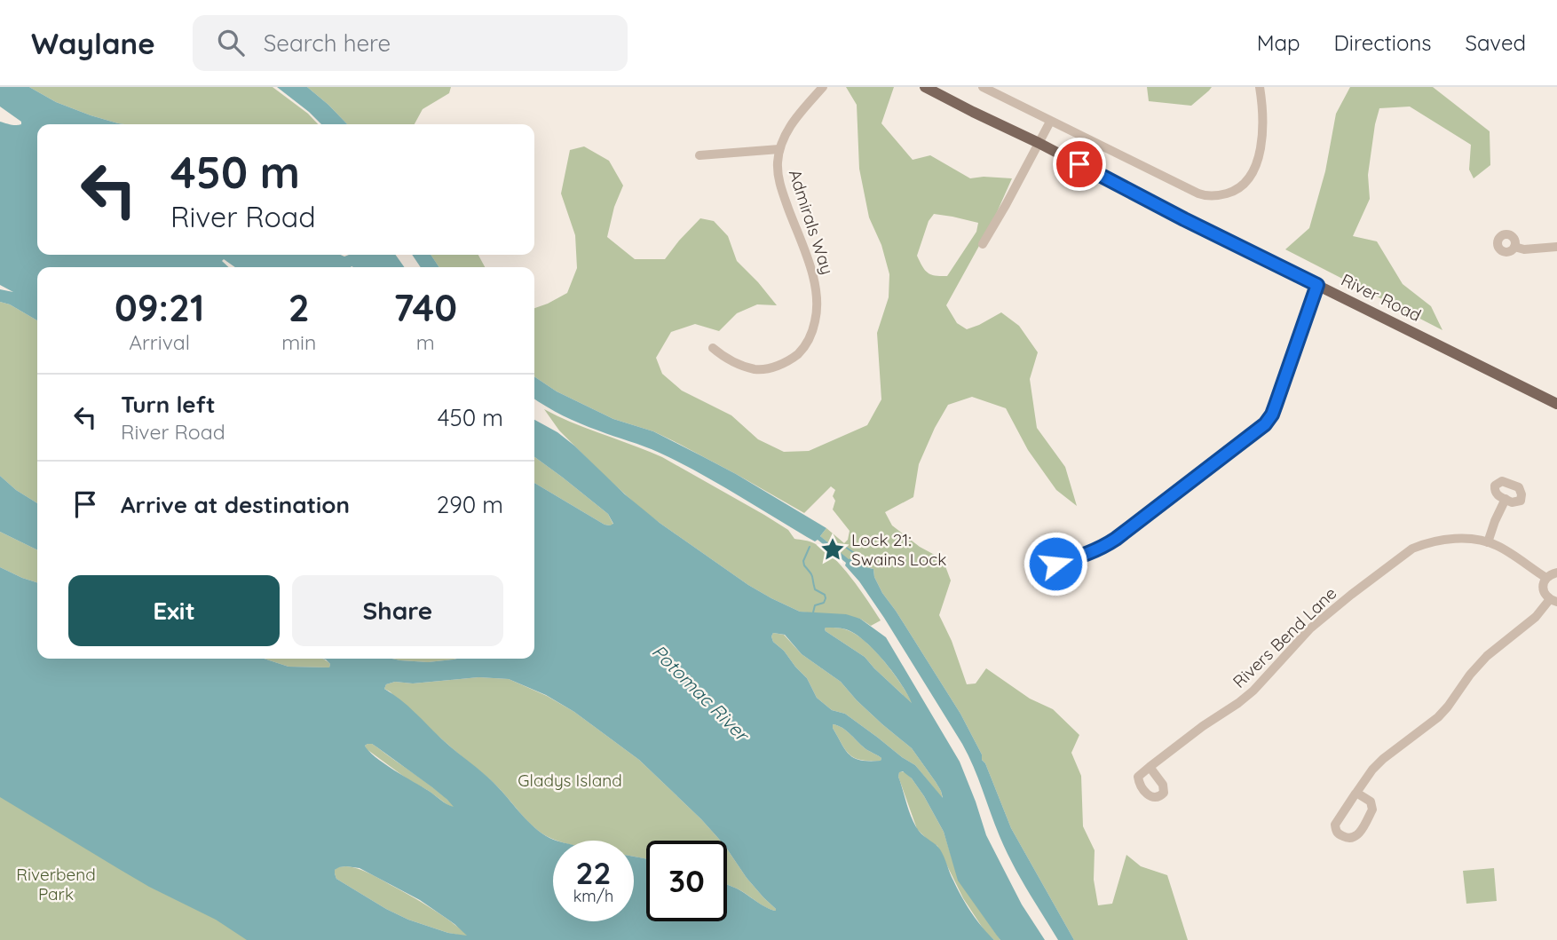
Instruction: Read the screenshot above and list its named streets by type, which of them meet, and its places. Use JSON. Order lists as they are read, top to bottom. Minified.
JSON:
{"streets":{"main road":["River Road"],"street":["Admirals Way","Rivers Bend Lane"]},"water":["Potomac River"],"parks":["Gladys Island","Riverbend Park"],"places":{"place":["Lock 21: Swains Lock"]},"page":{"header":"Waylane","search":"Search here","nav":["Map","Directions","Saved"],"turn":["450 m","River Road"],"eta":["09:21","Arrival","2","min","740","m"],"list":[{"name":"Turn left","note":"River Road","value":"450 m"},{"name":"Arrive at destination","value":"290 m"}],"buttons":["Exit","Share"],"speed":"22 km/h","limit":"30"}}
